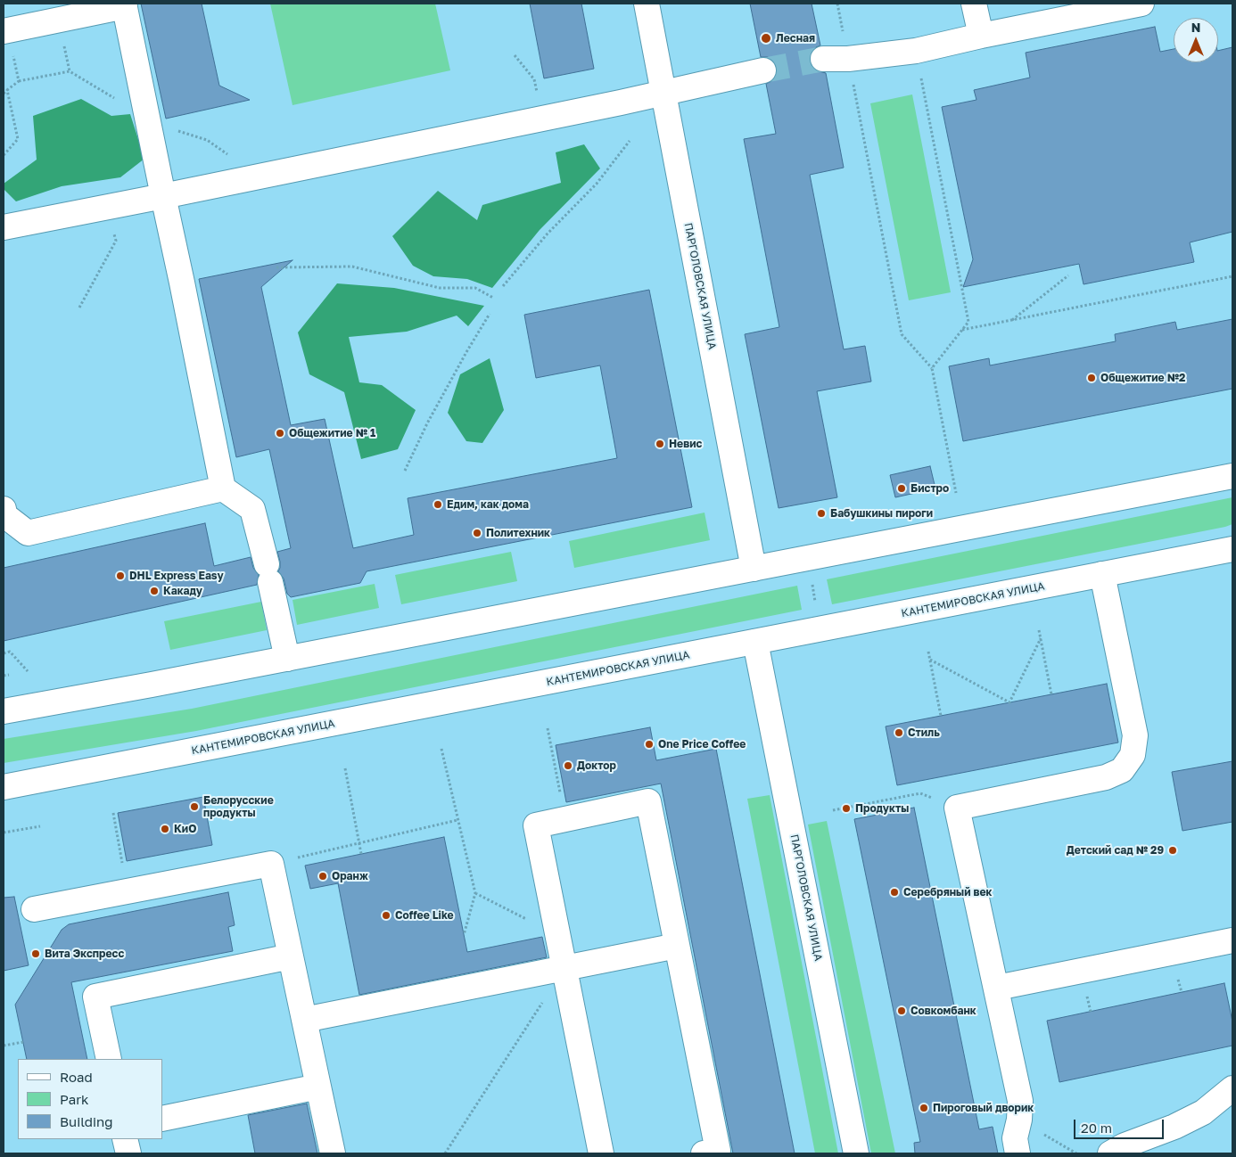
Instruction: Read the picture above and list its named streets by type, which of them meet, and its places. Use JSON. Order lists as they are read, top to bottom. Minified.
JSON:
{"streets":{"main road":["ПАРГОЛОВСКАЯ УЛИЦА","КАНТЕМИРОВСКАЯ УЛИЦА"]},"crossings":[["ПАРГОЛОВСКАЯ УЛИЦА","КАНТЕМИРОВСКАЯ УЛИЦА"]],"places":["Лесная","Общежитие №2","Общежитие № 1","Невис","Бистро","Едим, как дома","Бабушкины пироги","Политехник","DHL Express Easy","Какаду","Стиль","One Price Coffee","Доктор","Белорусские продукты","Продукты","КиО","Детский сад № 29","Оранж","Серебряный век","Coffee Like","Вита Экспресс","Совкомбанк","Пироговый дворик"],"legend":["Road","Park","Building"],"scale_bar":"20 m","north":"top"}
